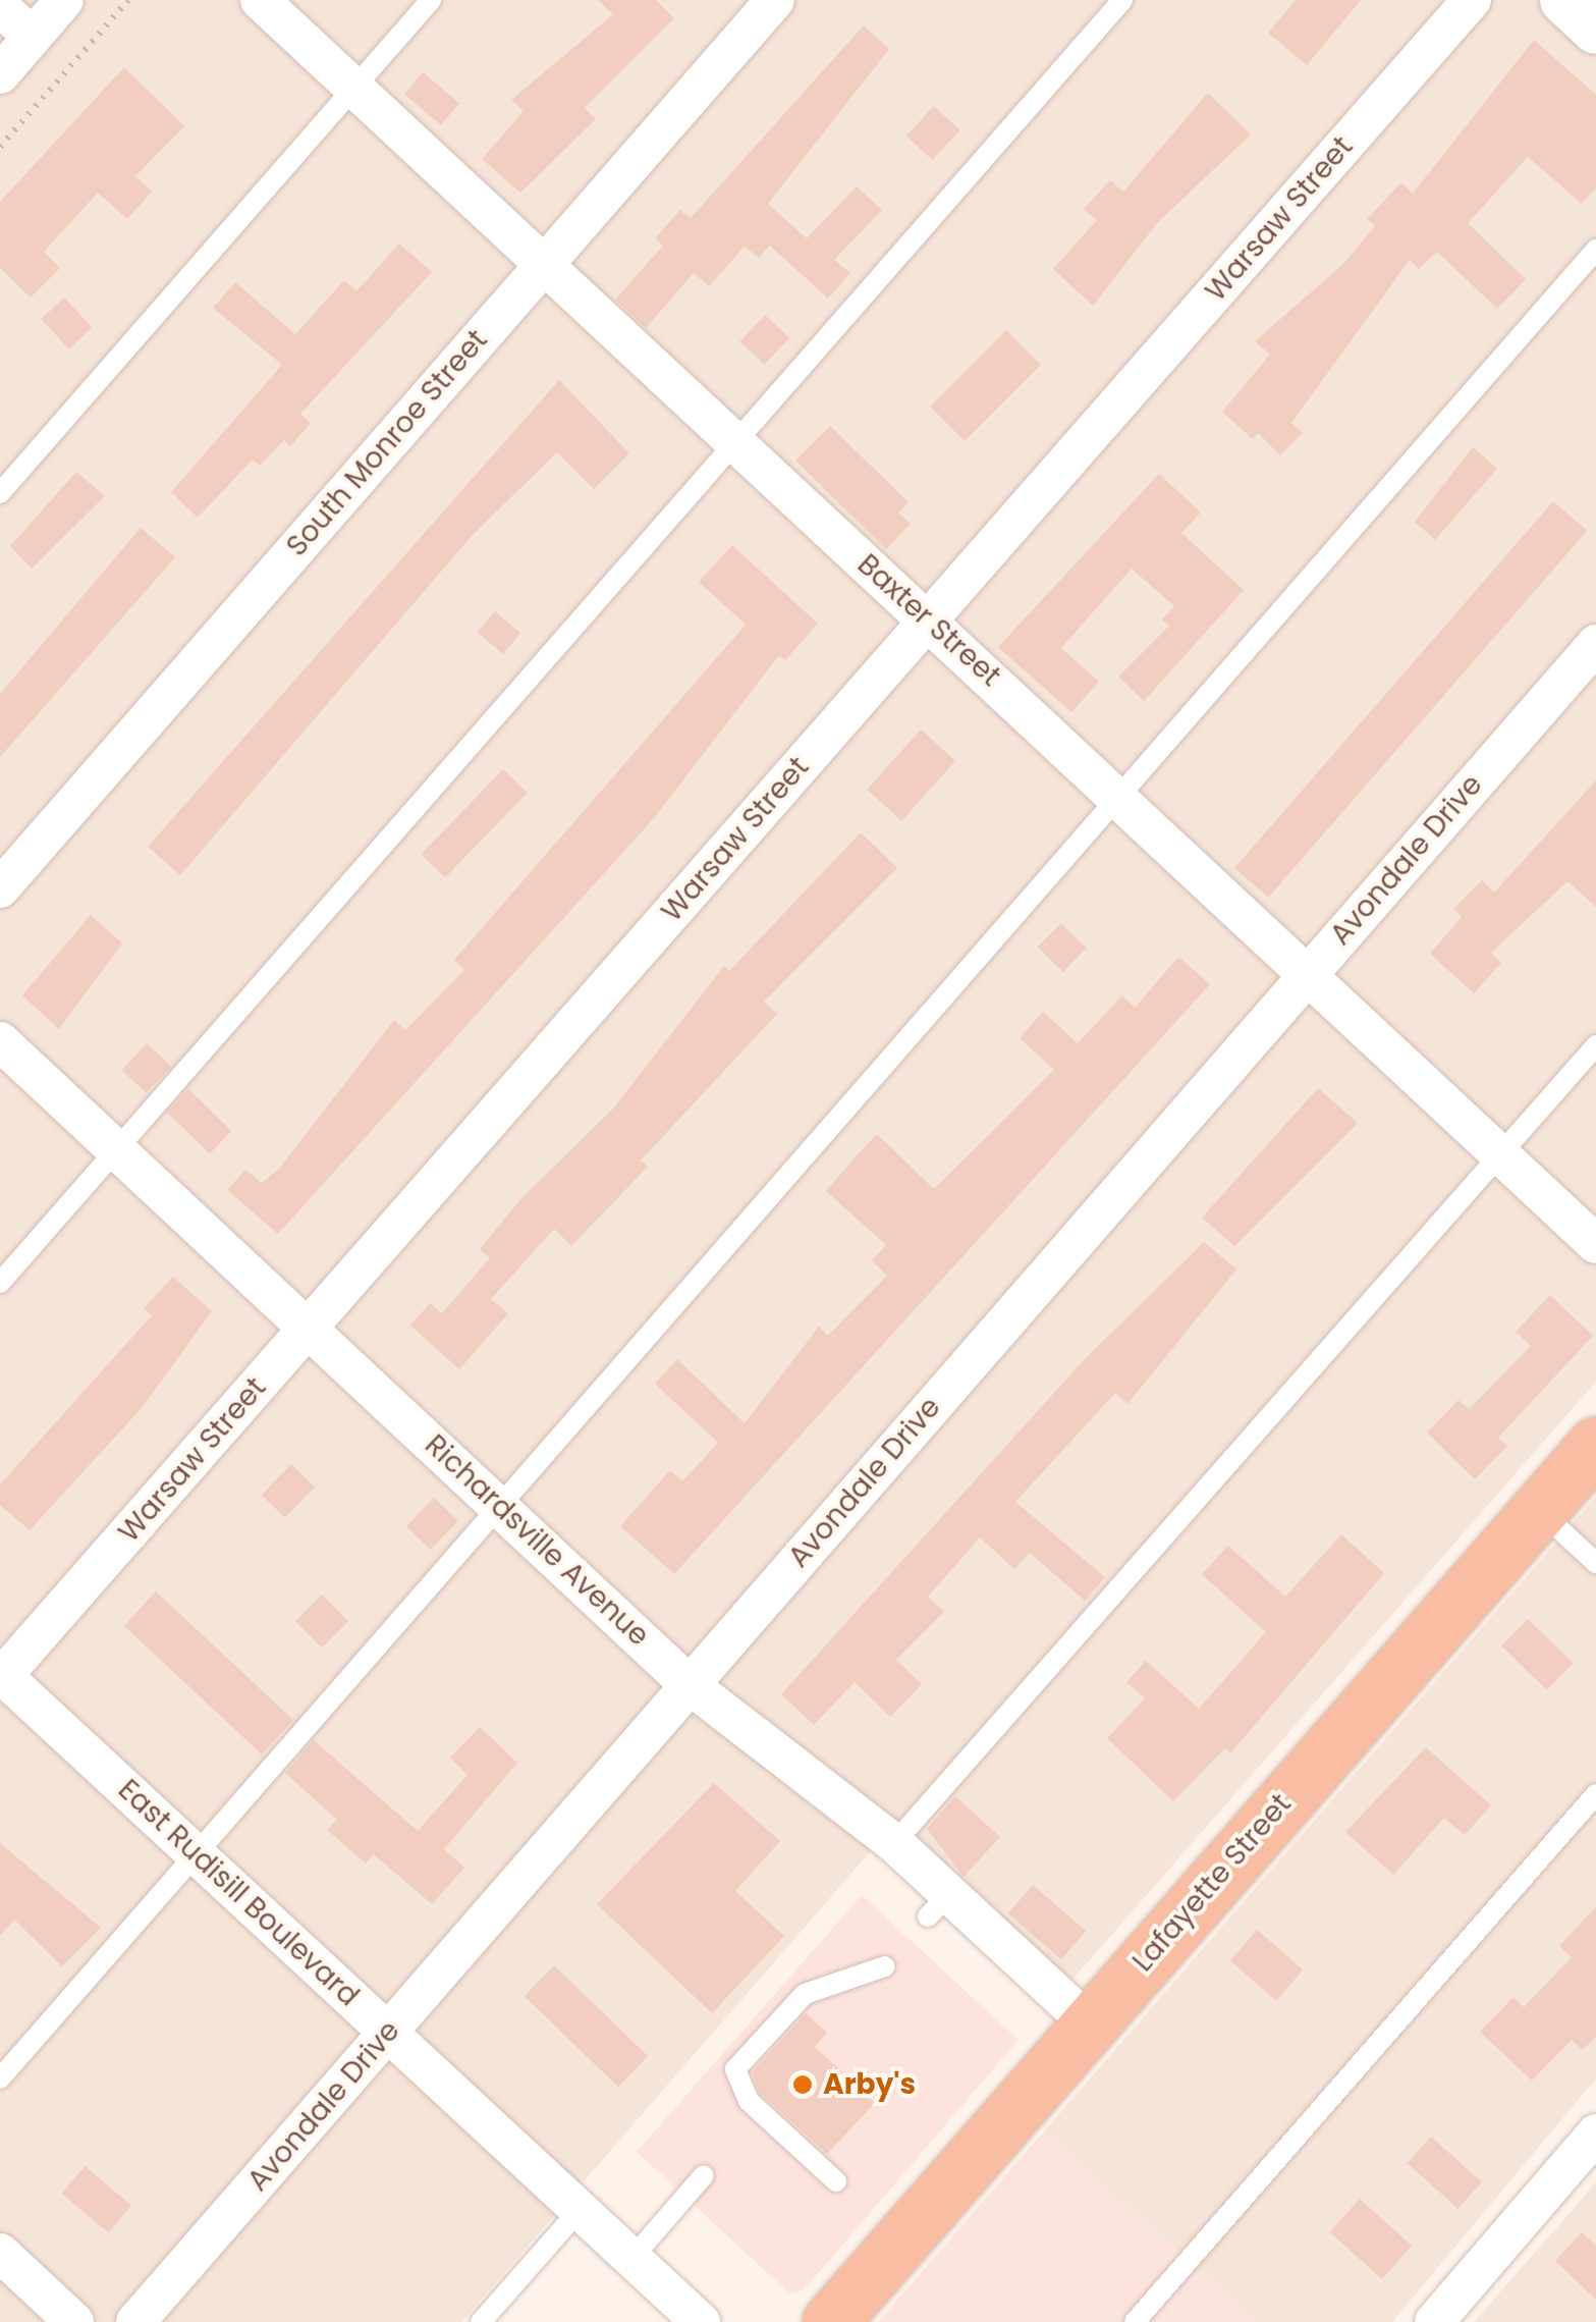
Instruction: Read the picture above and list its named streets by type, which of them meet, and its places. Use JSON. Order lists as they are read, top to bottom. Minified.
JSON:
{"streets":{"highway":["Lafayette Street"],"street":["Warsaw Street","South Monroe Street","Baxter Street","Avondale Drive","Richardsville Avenue","East Rudisill Boulevard"]},"crossings":[["Warsaw Street","Baxter Street"],["Warsaw Street","Richardsville Avenue"],["Warsaw Street","East Rudisill Boulevard"],["South Monroe Street","Baxter Street"],["Baxter Street","Avondale Drive"],["Avondale Drive","Richardsville Avenue"],["Avondale Drive","East Rudisill Boulevard"],["Richardsville Avenue","Lafayette Street"]],"places":["Arby's"]}
